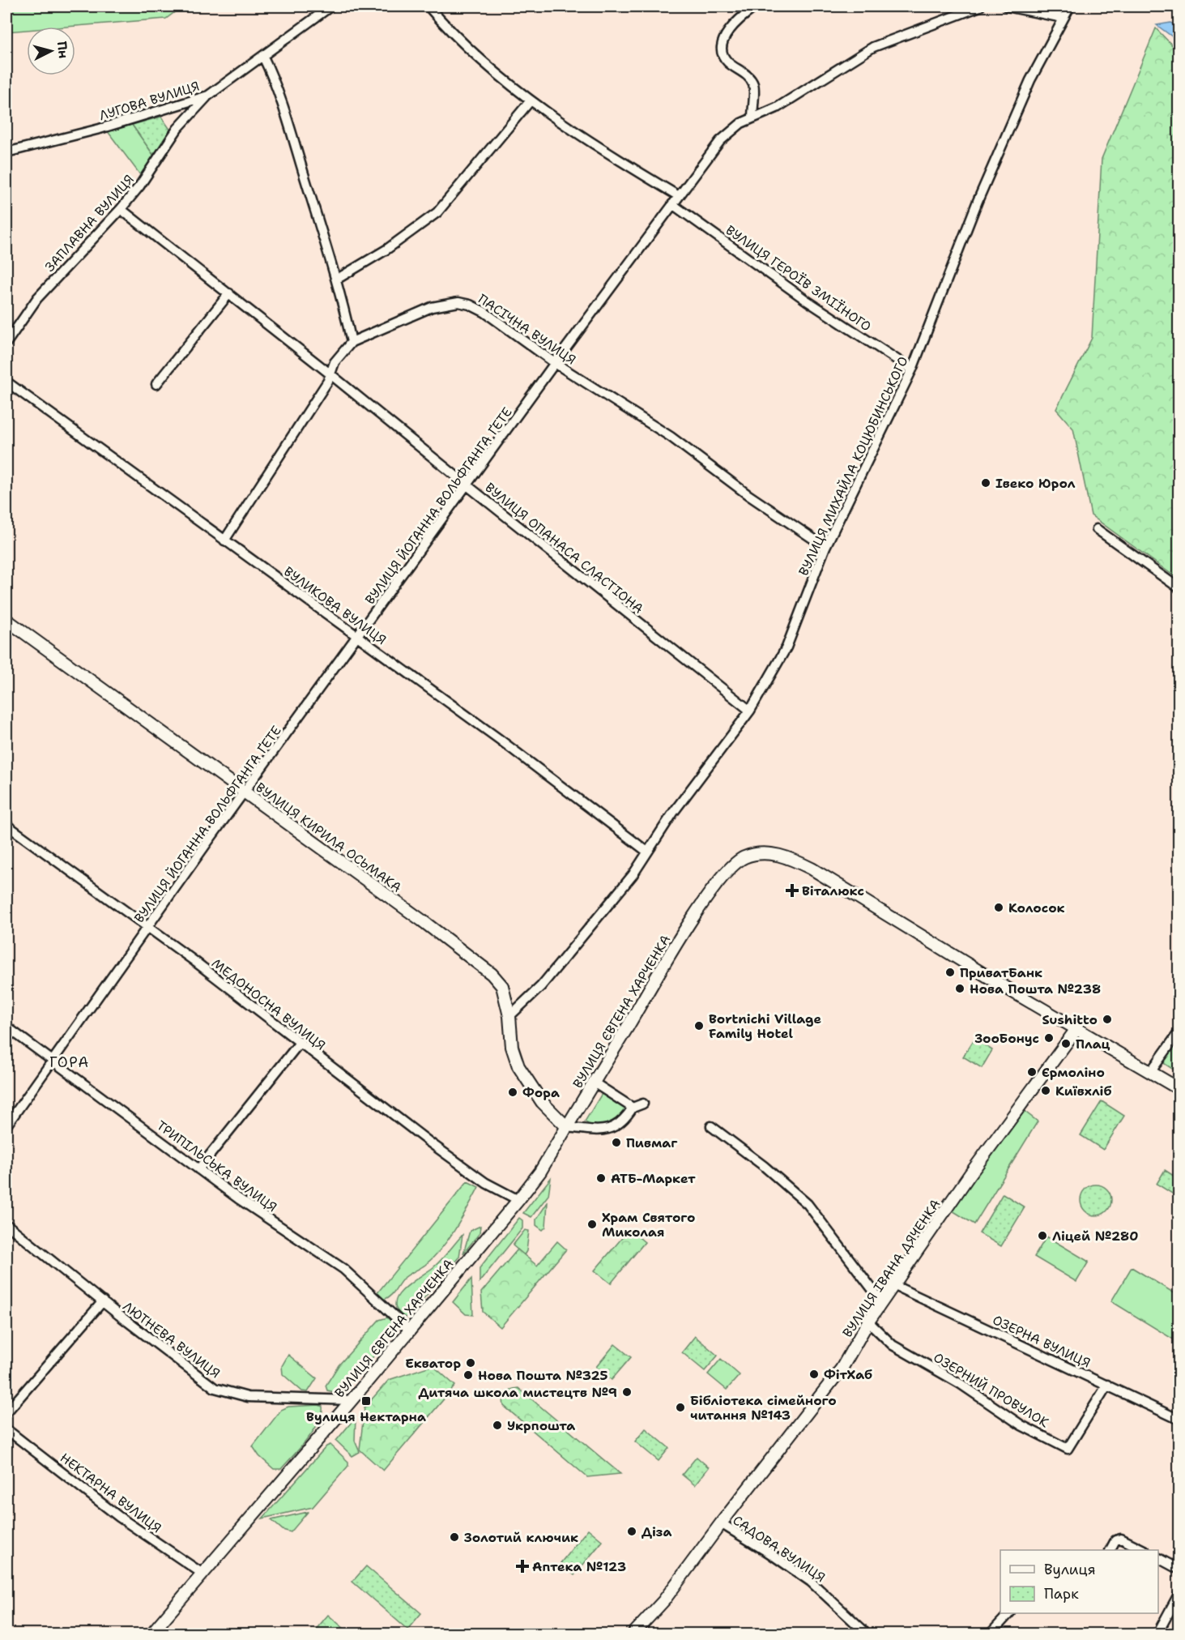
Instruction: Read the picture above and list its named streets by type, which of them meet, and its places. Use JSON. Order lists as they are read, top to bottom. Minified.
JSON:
{"streets":{"street":["ЛУГОВА ВУЛИЦЯ","ЗАПЛАВНА ВУЛИЦЯ","ВУЛИЦЯ ГЕРОЇВ ЗМІЇНОГО","ПАСІЧНА ВУЛИЦЯ","ВУЛИЦЯ МИХАЙЛА КОЦЮБИНСЬКОГО","ВУЛИЦЯ ЙОГАННА ВОЛЬФГАНГА ҐЕТЕ","ВУЛИЦЯ ОПАНАСА СЛАСТІОНА","ВУЛИКОВА ВУЛИЦЯ","ВУЛИЦЯ КИРИЛА ОСЬМАКА","МЕДОНОСНА ВУЛИЦЯ","ВУЛИЦЯ ЄВГЕНА ХАРЧЕНКА","ТРИПІЛЬСЬКА ВУЛИЦЯ","ВУЛИЦЯ ІВАНА ДЯЧЕНКА","ЛЮТНЕВА ВУЛИЦЯ","ОЗЕРНА ВУЛИЦЯ","ОЗЕРНИЙ ПРОВУЛОК","НЕКТАРНА ВУЛИЦЯ","САДОВА ВУЛИЦЯ"]},"crossings":[["ЛУГОВА ВУЛИЦЯ","ЗАПЛАВНА ВУЛИЦЯ"],["ЗАПЛАВНА ВУЛИЦЯ","ВУЛИЦЯ ОПАНАСА СЛАСТІОНА"],["ВУЛИЦЯ ГЕРОЇВ ЗМІЇНОГО","ВУЛИЦЯ МИХАЙЛА КОЦЮБИНСЬКОГО"],["ВУЛИЦЯ ГЕРОЇВ ЗМІЇНОГО","ВУЛИЦЯ ЙОГАННА ВОЛЬФГАНГА ҐЕТЕ"],["ПАСІЧНА ВУЛИЦЯ","ВУЛИЦЯ МИХАЙЛА КОЦЮБИНСЬКОГО"],["ПАСІЧНА ВУЛИЦЯ","ВУЛИЦЯ ЙОГАННА ВОЛЬФГАНГА ҐЕТЕ"],["ВУЛИЦЯ МИХАЙЛА КОЦЮБИНСЬКОГО","ВУЛИЦЯ ОПАНАСА СЛАСТІОНА"],["ВУЛИЦЯ МИХАЙЛА КОЦЮБИНСЬКОГО","ВУЛИКОВА ВУЛИЦЯ"],["ВУЛИЦЯ МИХАЙЛА КОЦЮБИНСЬКОГО","ВУЛИЦЯ КИРИЛА ОСЬМАКА"],["ВУЛИЦЯ ЙОГАННА ВОЛЬФГАНГА ҐЕТЕ","ВУЛИЦЯ ОПАНАСА СЛАСТІОНА"],["ВУЛИЦЯ ЙОГАННА ВОЛЬФГАНГА ҐЕТЕ","ВУЛИКОВА ВУЛИЦЯ"],["ВУЛИЦЯ ЙОГАННА ВОЛЬФГАНГА ҐЕТЕ","ВУЛИЦЯ КИРИЛА ОСЬМАКА"],["ВУЛИЦЯ ЙОГАННА ВОЛЬФГАНГА ҐЕТЕ","МЕДОНОСНА ВУЛИЦЯ"],["ВУЛИЦЯ ЙОГАННА ВОЛЬФГАНГА ҐЕТЕ","ТРИПІЛЬСЬКА ВУЛИЦЯ"],["ВУЛИЦЯ КИРИЛА ОСЬМАКА","ВУЛИЦЯ ЄВГЕНА ХАРЧЕНКА"],["МЕДОНОСНА ВУЛИЦЯ","ВУЛИЦЯ ЄВГЕНА ХАРЧЕНКА"],["ВУЛИЦЯ ЄВГЕНА ХАРЧЕНКА","ТРИПІЛЬСЬКА ВУЛИЦЯ"],["ВУЛИЦЯ ЄВГЕНА ХАРЧЕНКА","ВУЛИЦЯ ІВАНА ДЯЧЕНКА"],["ВУЛИЦЯ ЄВГЕНА ХАРЧЕНКА","ЛЮТНЕВА ВУЛИЦЯ"],["ВУЛИЦЯ ЄВГЕНА ХАРЧЕНКА","НЕКТАРНА ВУЛИЦЯ"],["ВУЛИЦЯ ІВАНА ДЯЧЕНКА","ОЗЕРНА ВУЛИЦЯ"],["ВУЛИЦЯ ІВАНА ДЯЧЕНКА","ОЗЕРНИЙ ПРОВУЛОК"],["ВУЛИЦЯ ІВАНА ДЯЧЕНКА","САДОВА ВУЛИЦЯ"],["ОЗЕРНА ВУЛИЦЯ","ОЗЕРНИЙ ПРОВУЛОК"]],"districts":["ГОРА"],"places":{"other":["Івеко Юрол","Колосок","ПриватБанк","Нова Пошта №238","Sushitto","Bortnichi Village Family Hotel","ЗооБонус","Плац","Єрмоліно","Київхліб","Фора","Пивмаг","АТБ-Маркет","Храм Святого Миколая","Ліцей №280","Екватор","ФітХаб","Нова Пошта №325","Дитяча школа мистецтв №9","Бібліотека сімейного читання №143","Укрпошта","Діза","Золотий ключик"],"health":["Віталюкс","Аптека №123"],"transit":["Вулиця Нектарна"]},"legend":["Вулиця","Парк"],"north":"right"}
